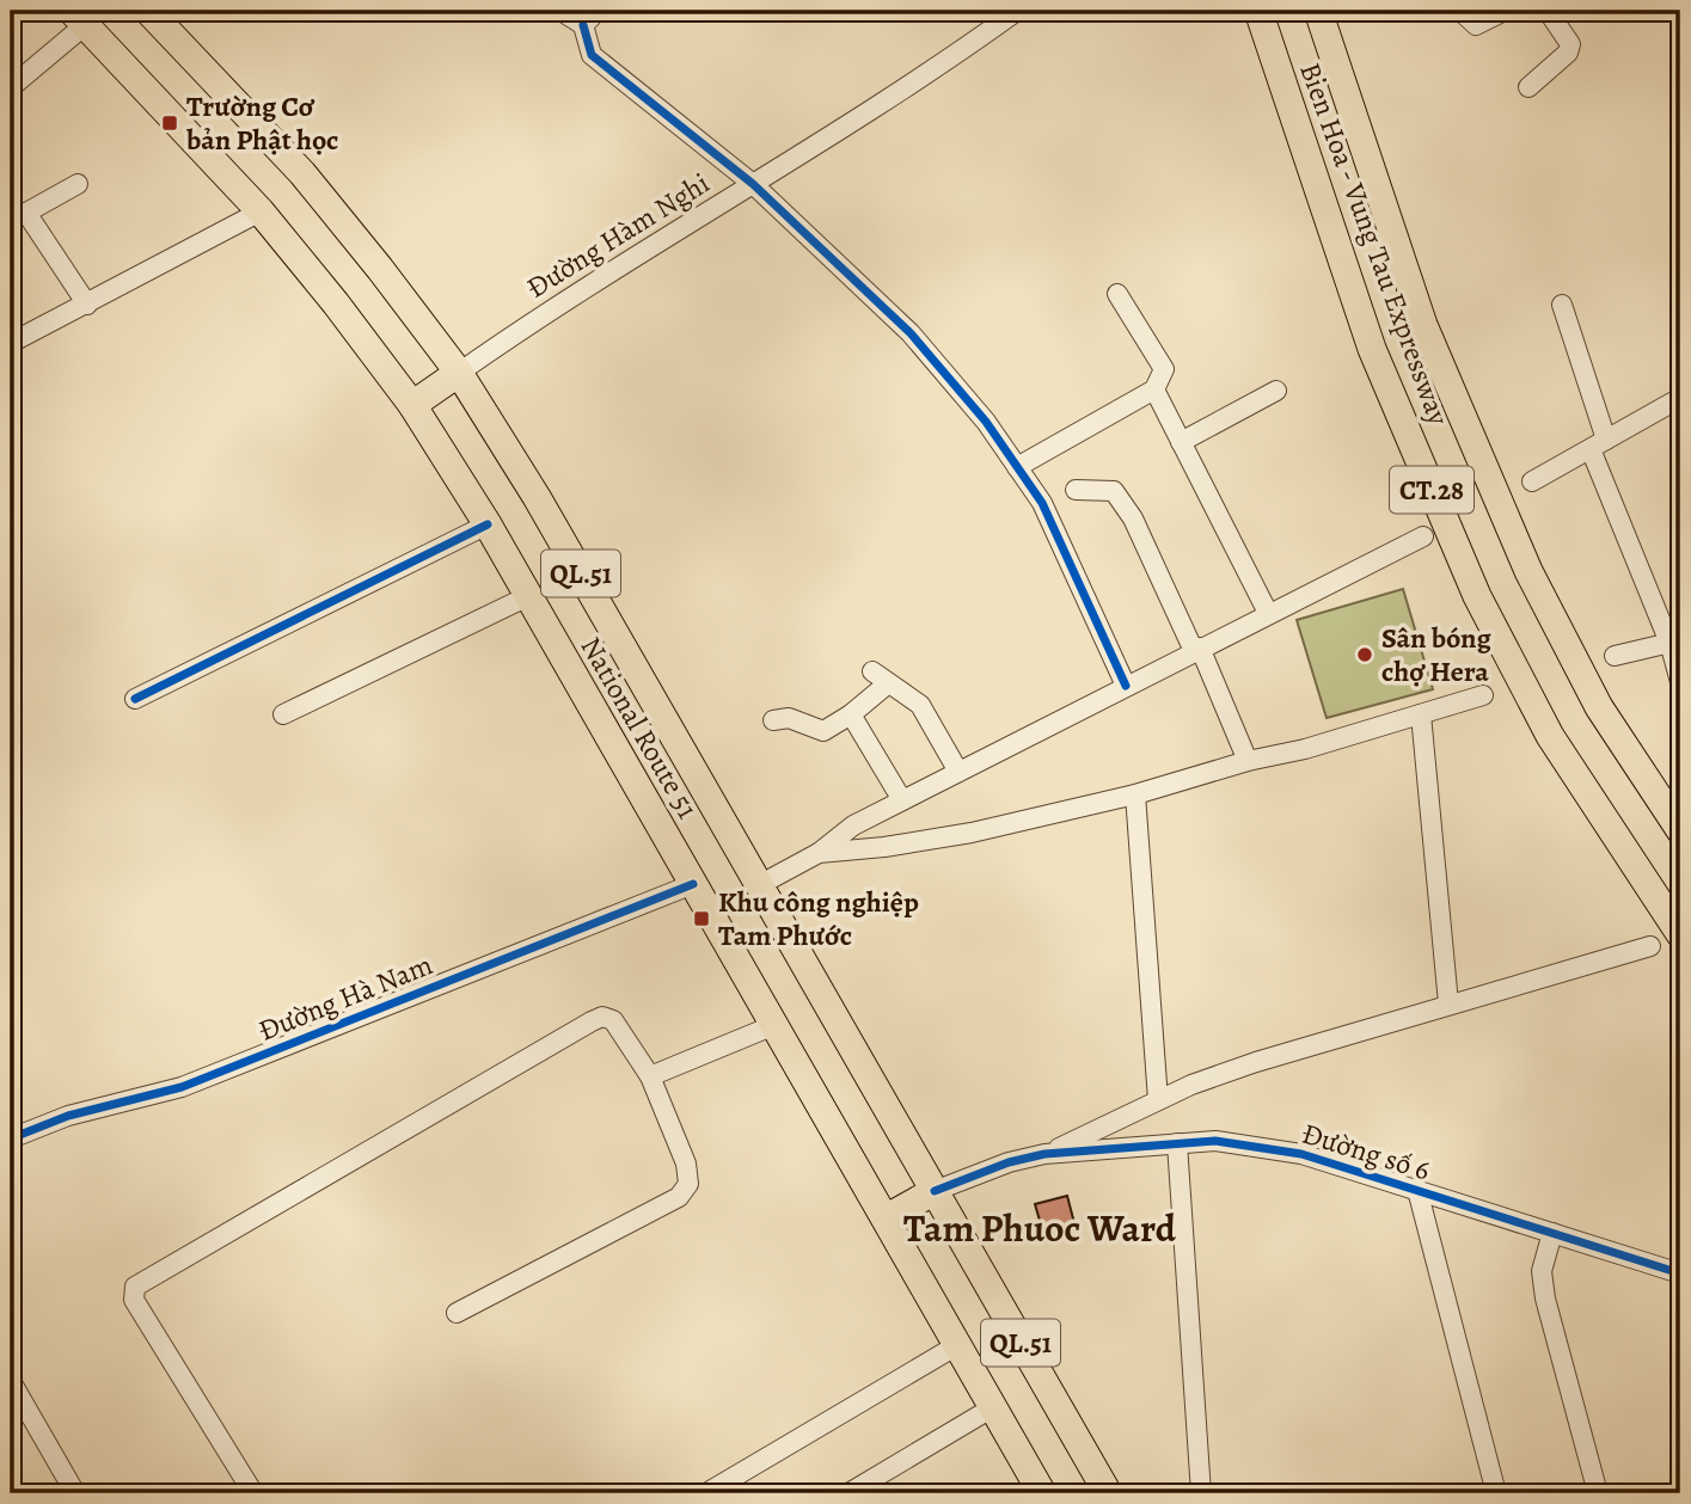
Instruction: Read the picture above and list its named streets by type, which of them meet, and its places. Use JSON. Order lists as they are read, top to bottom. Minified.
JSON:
{"streets":{"highway":["Bien Hoa - Vung Tau Expressway","CT.28","QL.51","National Route 51"],"street":["Đường Hàm Nghi","Đường Hà Nam","Đường số 6"]},"crossings":[["Đường Hàm Nghi","National Route 51"],["QL.51","National Route 51"],["National Route 51","Đường Hà Nam"],["National Route 51","Đường số 6"]],"districts":["Tam Phuoc Ward"],"places":{"transit":["Trường Cơ bản Phật học","Khu công nghiệp Tam Phước"],"other":["Sân bóng chợ Hera"]}}
